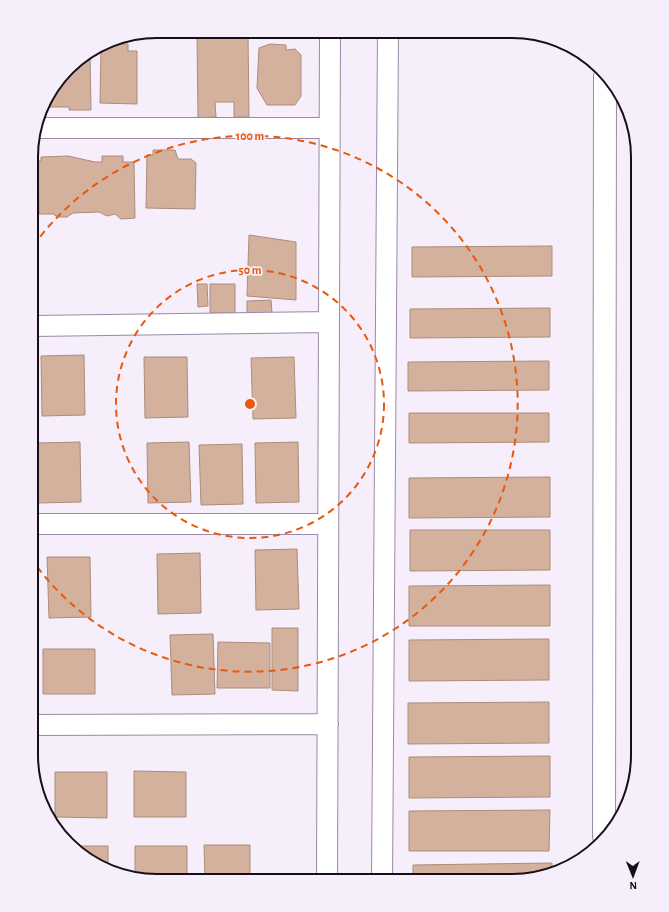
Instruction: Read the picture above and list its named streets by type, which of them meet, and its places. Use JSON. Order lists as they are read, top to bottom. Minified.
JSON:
{"north":"bottom","rings":["100 m","50 m"]}
